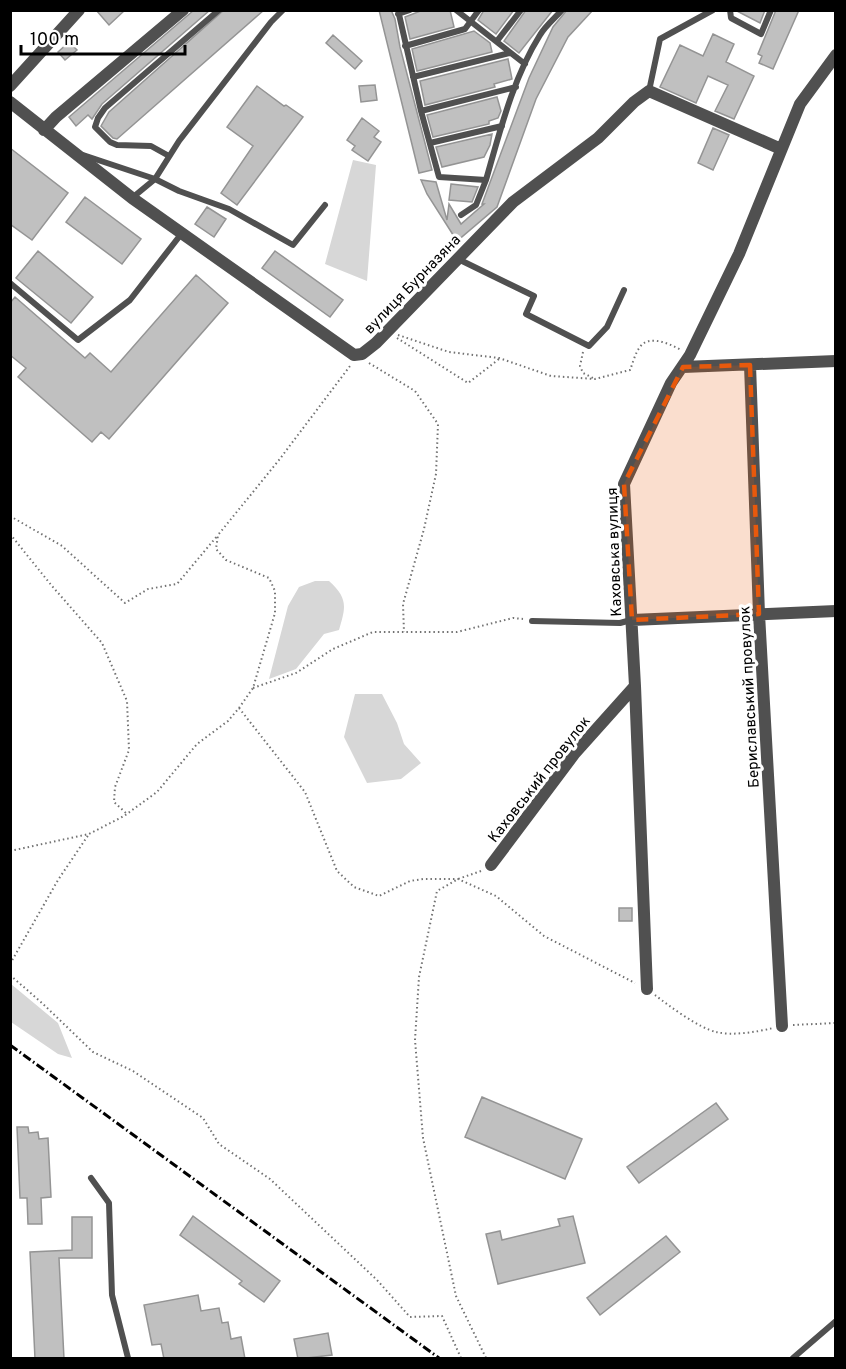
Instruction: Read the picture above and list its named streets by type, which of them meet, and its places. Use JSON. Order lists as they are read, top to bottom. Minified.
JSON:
{"streets":{"street":["вулиця Бурназяна","Каховська вулиця","Бериславський провулок","Каховський провулок"]},"crossings":[["Каховська вулиця","Каховський провулок"]],"scale_bar":"100 m"}
